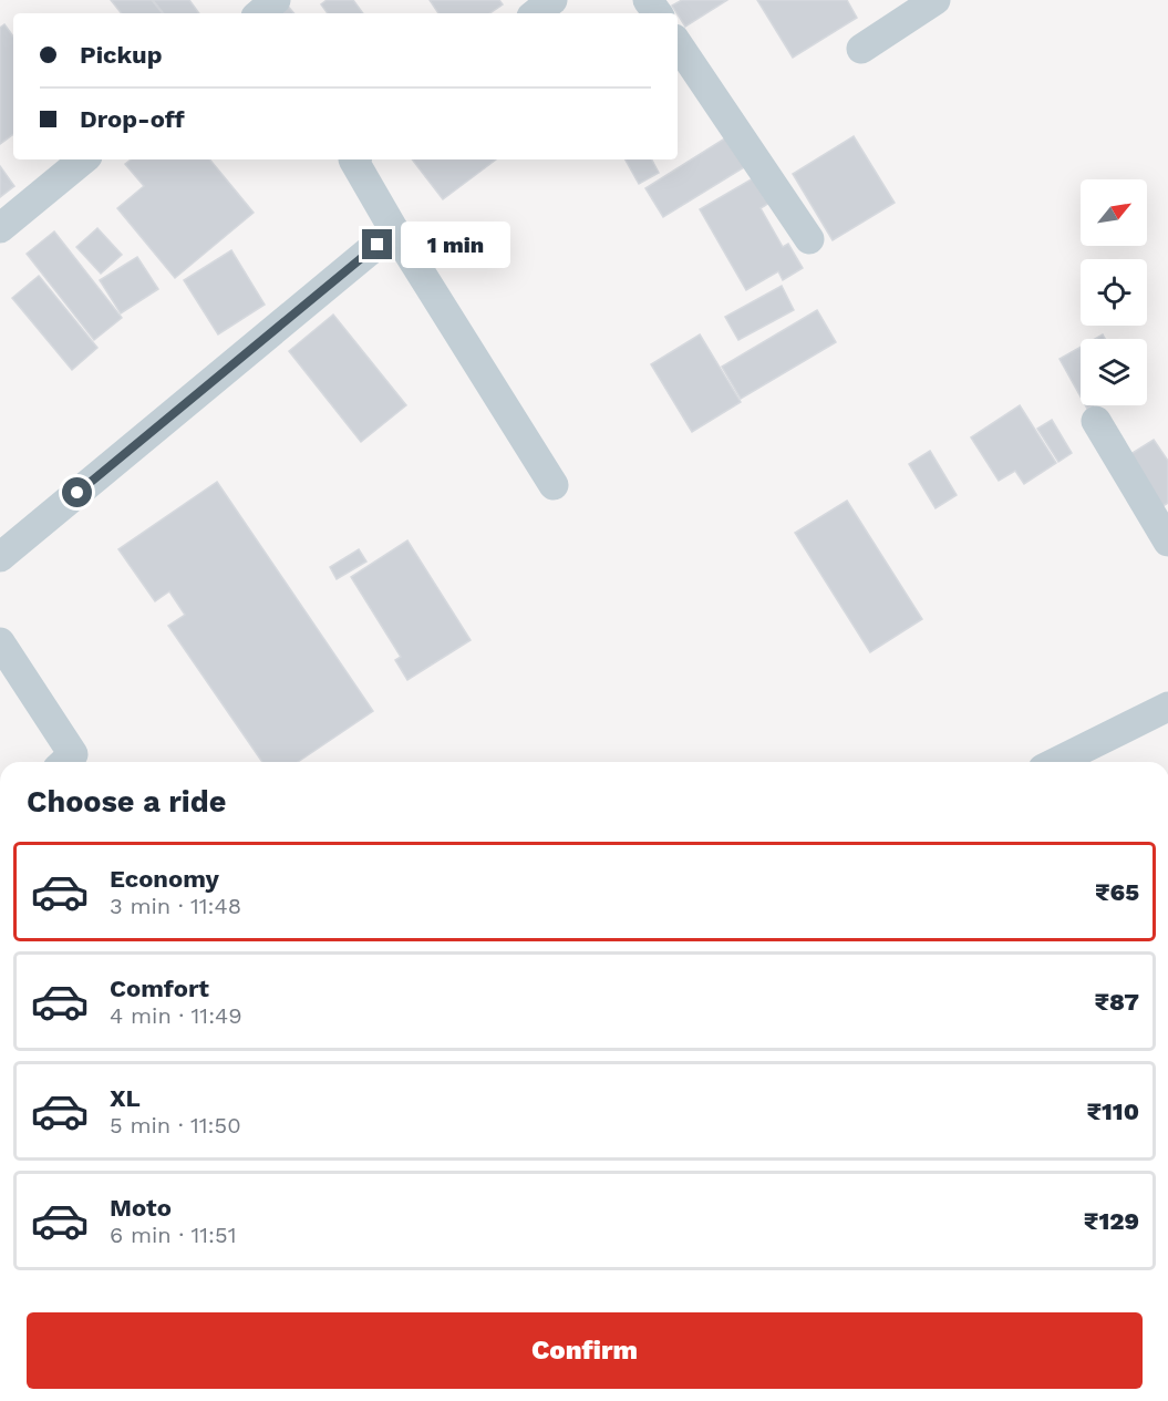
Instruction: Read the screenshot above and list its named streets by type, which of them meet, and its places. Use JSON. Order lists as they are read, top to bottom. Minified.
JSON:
{"north":"top right","page":{"banner":["Pickup","Drop-off"],"bubble":"1 min","heading":"Choose a ride","list":[{"name":"Economy","note":"3 min · 11:48","value":"₹65"},{"name":"Comfort","note":"4 min · 11:49","value":"₹87"},{"name":"XL","note":"5 min · 11:50","value":"₹110"},{"name":"Moto","note":"6 min · 11:51","value":"₹129"}],"buttons":"Confirm"}}
